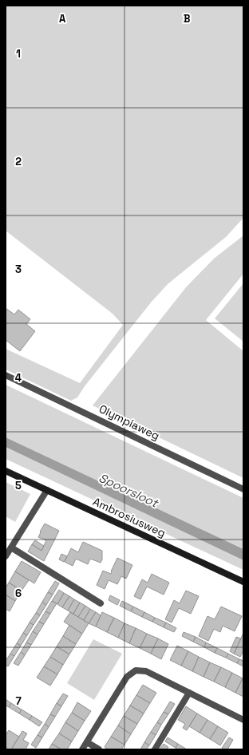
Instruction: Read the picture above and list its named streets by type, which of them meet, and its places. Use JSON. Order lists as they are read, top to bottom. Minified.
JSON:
{"streets":{"main road":["Ambrosiusweg"],"street":["Olympiaweg"]},"water":["Spoorsloot"],"grid":{"columns":["A","B"],"rows":["1","2","3","4","5","6","7"]}}
